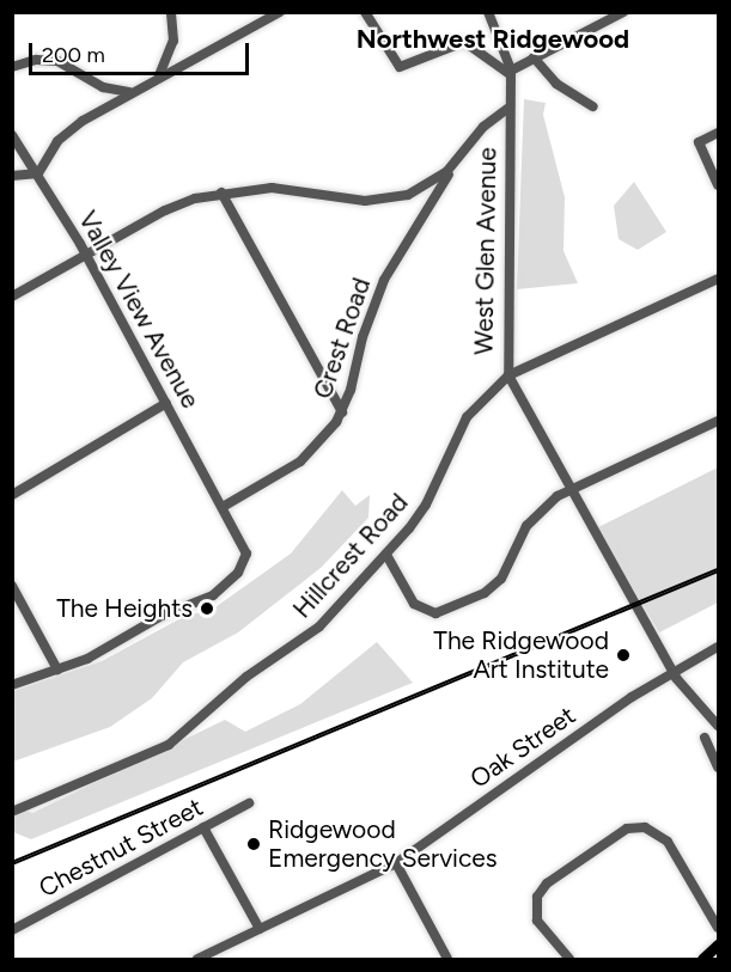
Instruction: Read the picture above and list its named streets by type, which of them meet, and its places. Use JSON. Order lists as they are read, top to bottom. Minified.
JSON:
{"streets":{"street":["West Glen Avenue","Valley View Avenue","Crest Road","Hillcrest Road","Oak Street","Chestnut Street"]},"crossings":[["West Glen Avenue","Hillcrest Road"],["West Glen Avenue","Oak Street"],["Valley View Avenue","Crest Road"]],"districts":["Northwest Ridgewood"],"places":["The Heights","The Ridgewood Art Institute","Ridgewood Emergency Services"],"scale_bar":"200 m"}
